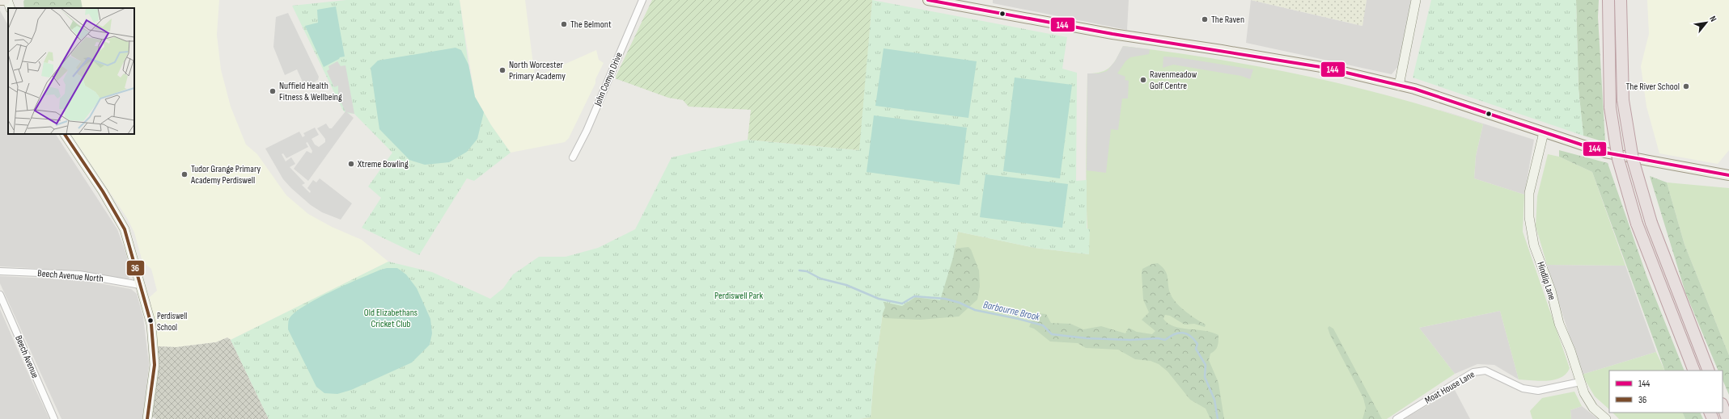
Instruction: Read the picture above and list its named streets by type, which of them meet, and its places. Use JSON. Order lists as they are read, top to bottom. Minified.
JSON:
{"streets":{"street":["John Comyn Drive","Beech Avenue North","Hindlip Lane","Beech Avenue","Moat House Lane"]},"crossings":[["Hindlip Lane","Moat House Lane"]],"water":["Barbourne Brook"],"parks":["Perdiswell Park","Old Elizabethans Cricket Club"],"places":["The Raven","The Belmont","North Worcester Primary Academy","Ravenmeadow Golf Centre","The River School","Nuffield Health Fitness & Wellbeing","Xtreme Bowling","Tudor Grange Primary Academy Perdiswell","Perdiswell School"],"lines":["transit line 144","transit line 36"],"legend":["144","36"],"north":"top right"}
